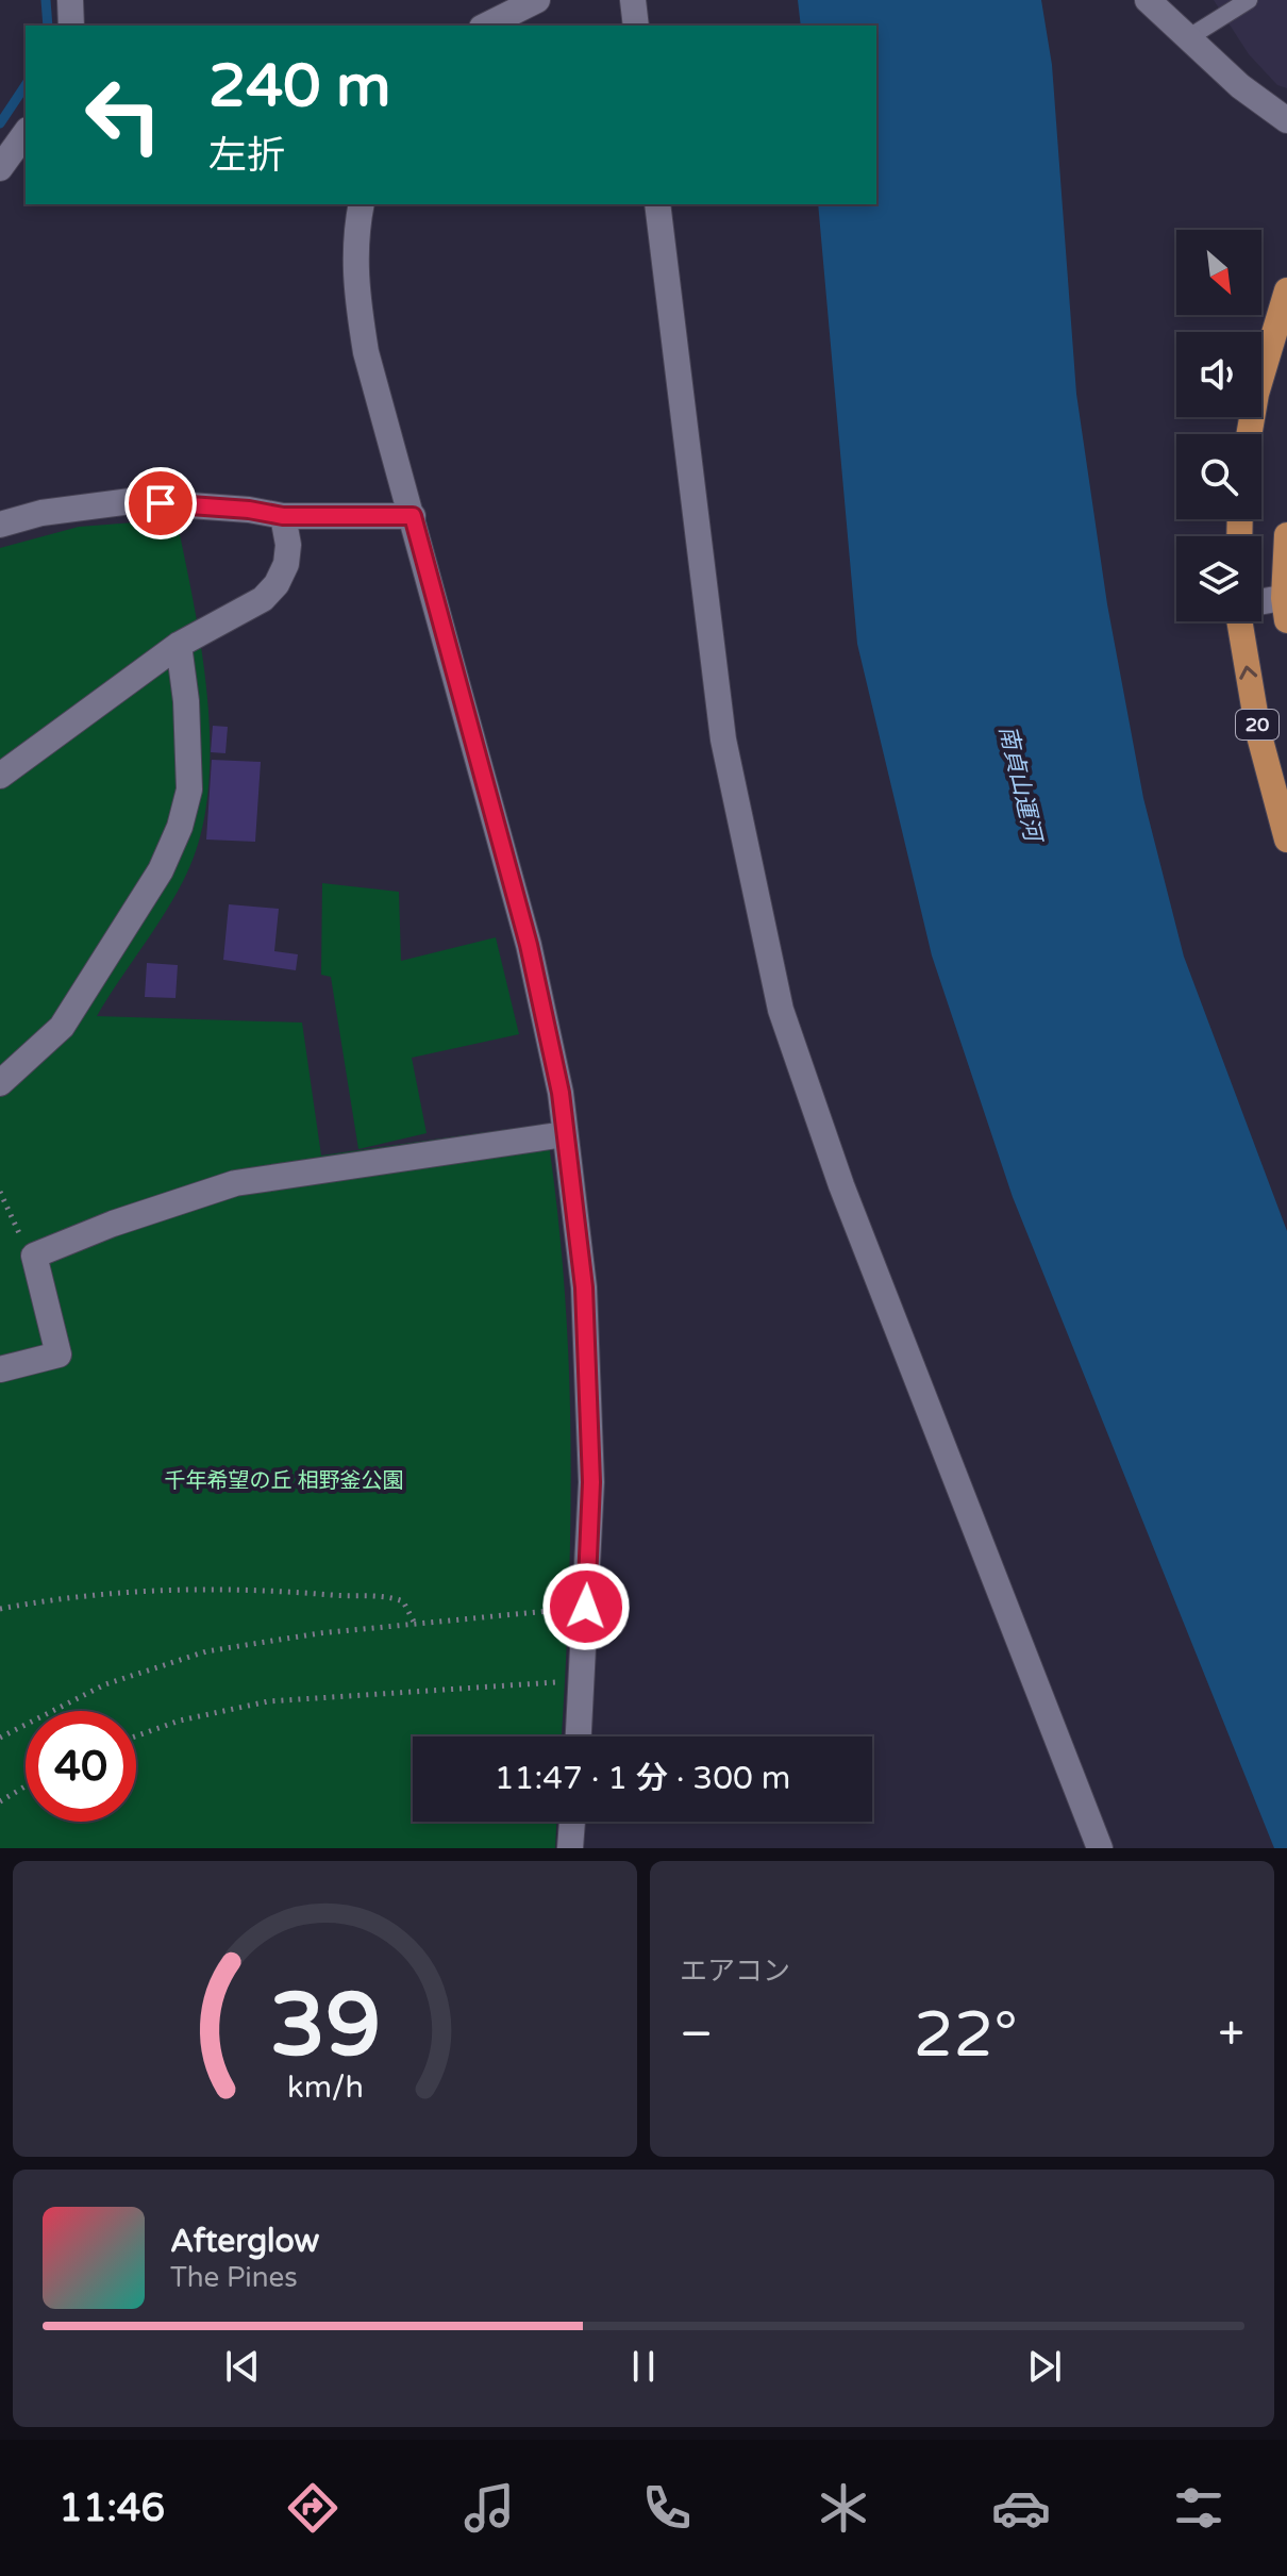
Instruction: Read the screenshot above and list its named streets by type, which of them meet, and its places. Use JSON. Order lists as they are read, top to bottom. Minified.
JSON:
{"streets":{"main road":["20"]},"water":["南貞山運河"],"parks":["千年希望の丘 相野釜公園"],"north":"bottom right","page":{"turn":["240 m","左折"],"limit":"40","trip":"11:47 · 1 分 · 300 m","tile":"エアコン","heat":["−","22°","+"],"song":["Afterglow","The Pines"],"tabs":"11:46","gauge":["39","km/h"]}}
